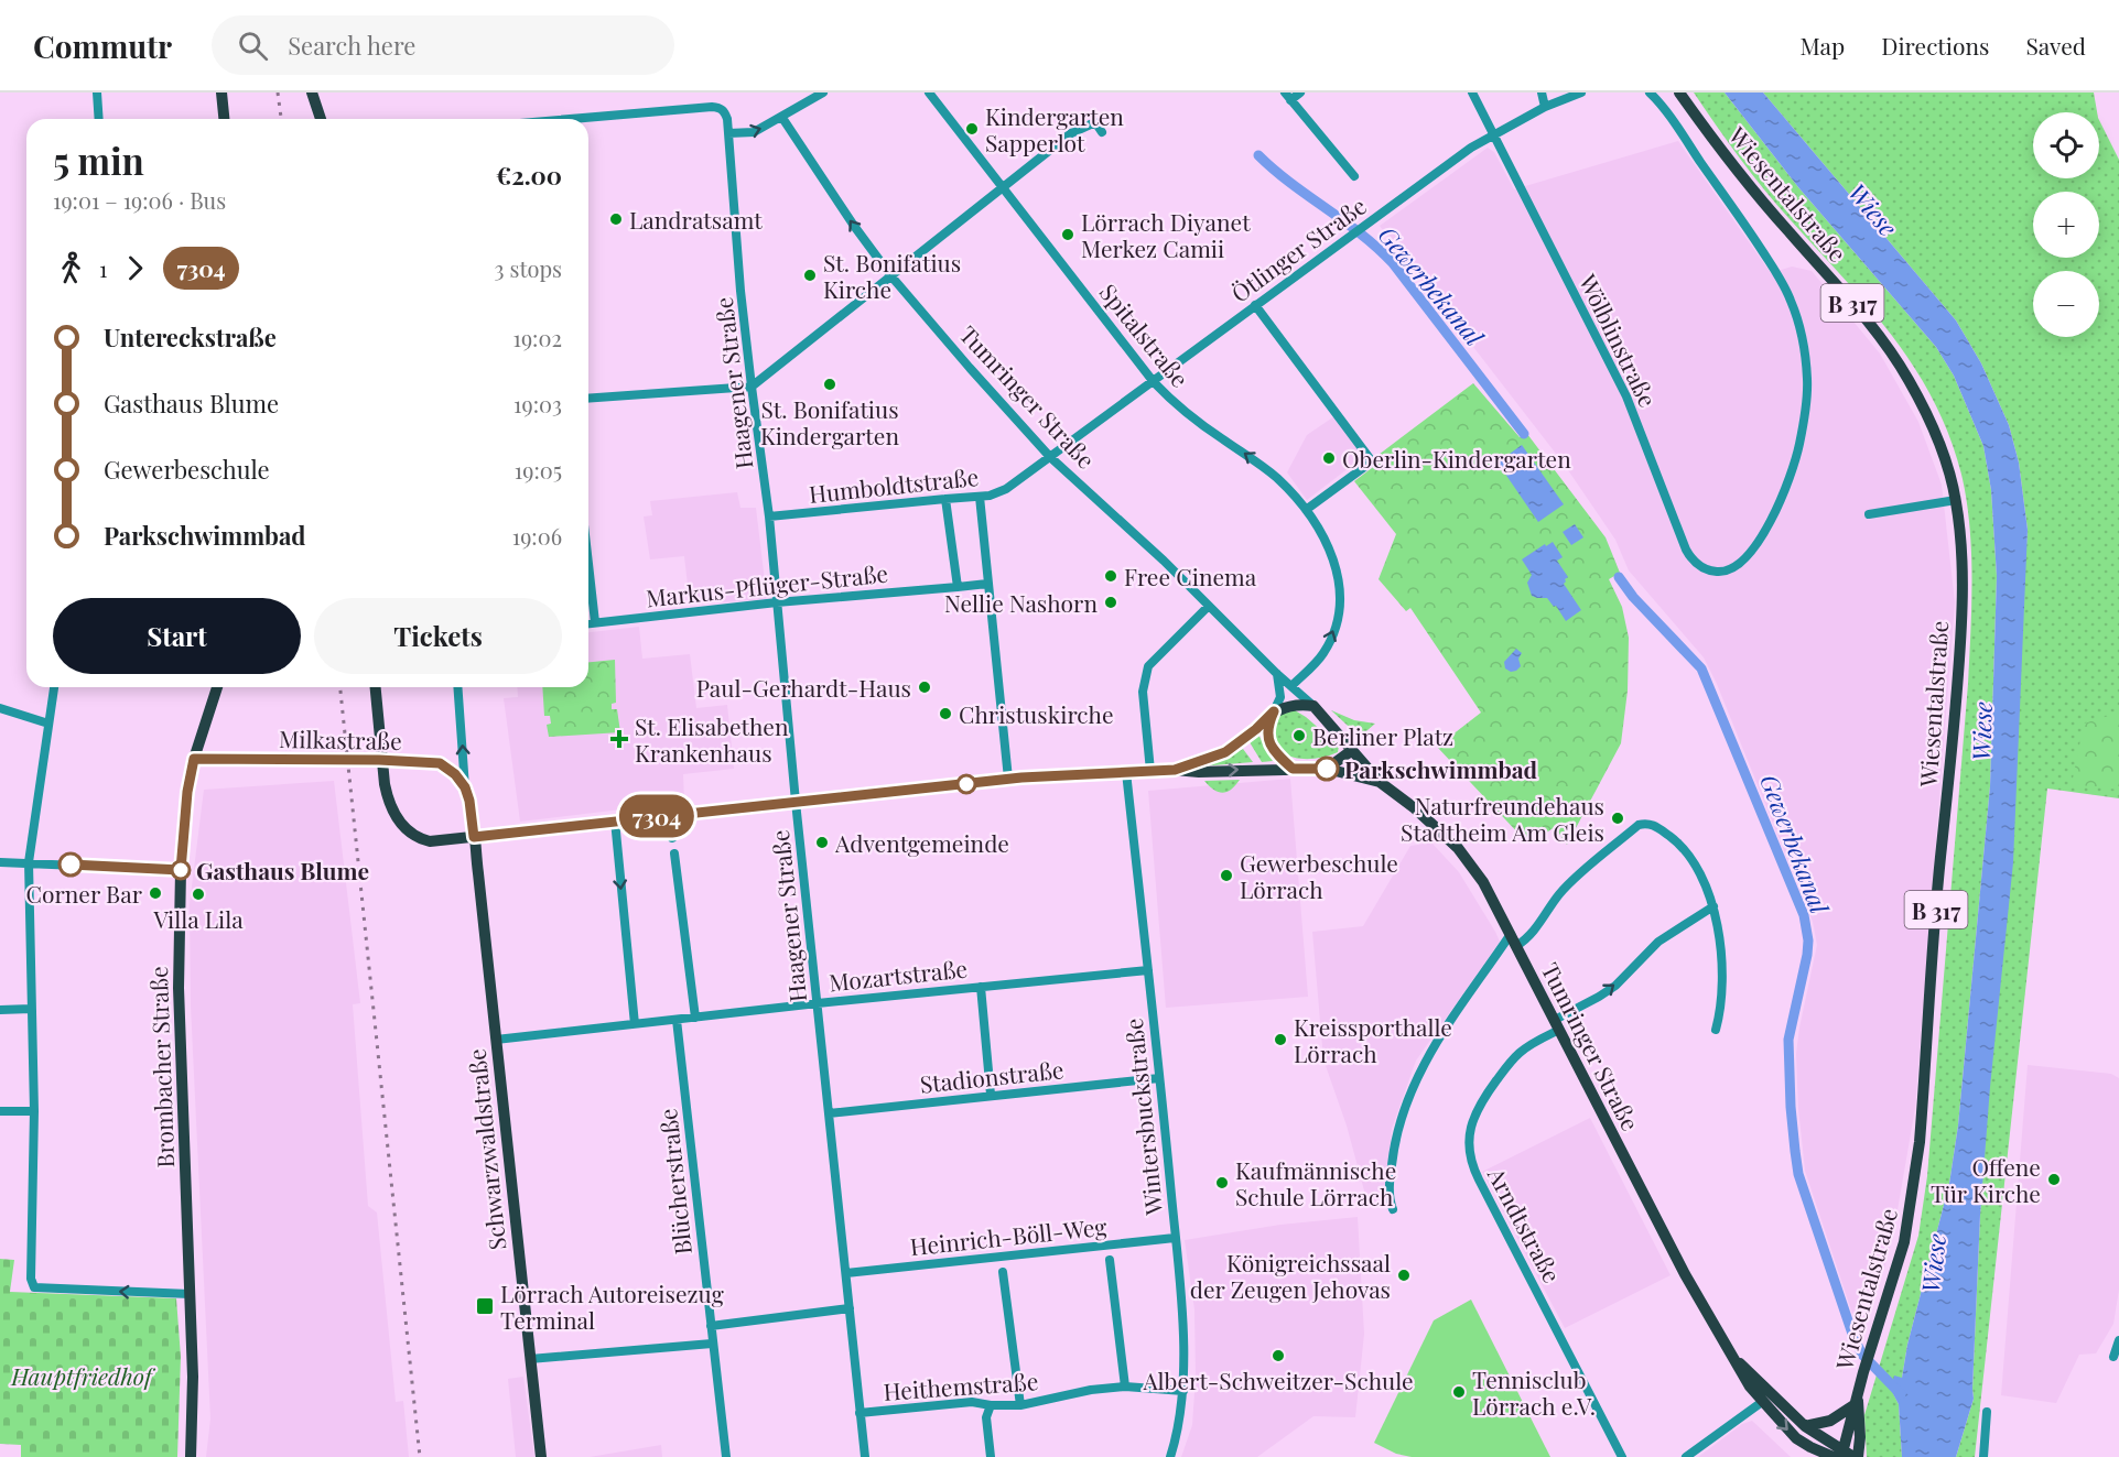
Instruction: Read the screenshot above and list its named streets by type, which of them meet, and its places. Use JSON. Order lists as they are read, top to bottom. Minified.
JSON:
{"streets":{"main road":["Wiesentalstraße","B 317","Tumringer Straße","Milkastraße","Brombacher Straße","Schwarzwaldstraße"],"street":["Ötlinger Straße","Spitalstraße","Wölblinstraße","Haagener Straße","Humboldtstraße","Markus-Pflüger-Straße","Mozartstraße","Stadionstraße","Wintersbuckstraße","Blücherstraße","Arndtstraße","Heinrich-Böll-Weg","Heithemstraße"]},"crossings":[["Wiesentalstraße","B 317"],["Ötlinger Straße","Spitalstraße"],["Ötlinger Straße","Wölblinstraße"],["Ötlinger Straße","Tumringer Straße"],["Ötlinger Straße","Humboldtstraße"],["B 317","Tumringer Straße"],["Spitalstraße","Tumringer Straße"],["Haagener Straße","Humboldtstraße"],["Haagener Straße","Markus-Pflüger-Straße"],["Haagener Straße","Mozartstraße"],["Haagener Straße","Stadionstraße"],["Haagener Straße","Heinrich-Böll-Weg"],["Haagener Straße","Heithemstraße"],["Tumringer Straße","Humboldtstraße"],["Tumringer Straße","Arndtstraße"],["Milkastraße","Brombacher Straße"],["Mozartstraße","Wintersbuckstraße"],["Mozartstraße","Schwarzwaldstraße"],["Mozartstraße","Blücherstraße"],["Stadionstraße","Wintersbuckstraße"],["Wintersbuckstraße","Heinrich-Böll-Weg"],["Wintersbuckstraße","Heithemstraße"]],"one_way":["Spitalstraße"],"water":["Wiese","Gewerbekanal"],"parks":["Hauptfriedhof"],"places":{"other":["Kindergarten Sapperlot","Landratsamt","Lörrach Diyanet Merkez Camii","St. Bonifatius Kirche","St. Bonifatius Kindergarten","Oberlin-Kindergarten","Free Cinema","Nellie Nashorn","Paul-Gerhardt-Haus","Christuskirche","Berliner Platz","Parkschwimmbad","Naturfreundehaus Stadtheim Am Gleis","Adventgemeinde","Gasthaus Blume","Gewerbeschule Lörrach","Corner Bar","Villa Lila","Kreissporthalle Lörrach","Offene Tür Kirche","Kaufmännische Schule Lörrach","Königreichssaal der Zeugen Jehovas","Albert-Schweitzer-Schule","Tennisclub Lörrach e.V."],"health":["St. Elisabethen Krankenhaus"],"transit":["Lörrach Autoreisezug Terminal"]},"lines":["bus line 7304"],"page":{"header":"Commutr","search":"Search here","nav":["Map","Directions","Saved"],"on_map":"7304","map_buttons":["+","−"],"heading":["5 min","19:01 – 19:06 · Bus","€2.00"],"legs":["1","7304","3 stops"],"list":[{"name":"Untereckstraße","value":"19:02"},{"name":"Gasthaus Blume","value":"19:03"},{"name":"Gewerbeschule","value":"19:05"},{"name":"Parkschwimmbad","value":"19:06"}],"buttons":["Start","Tickets"]}}
